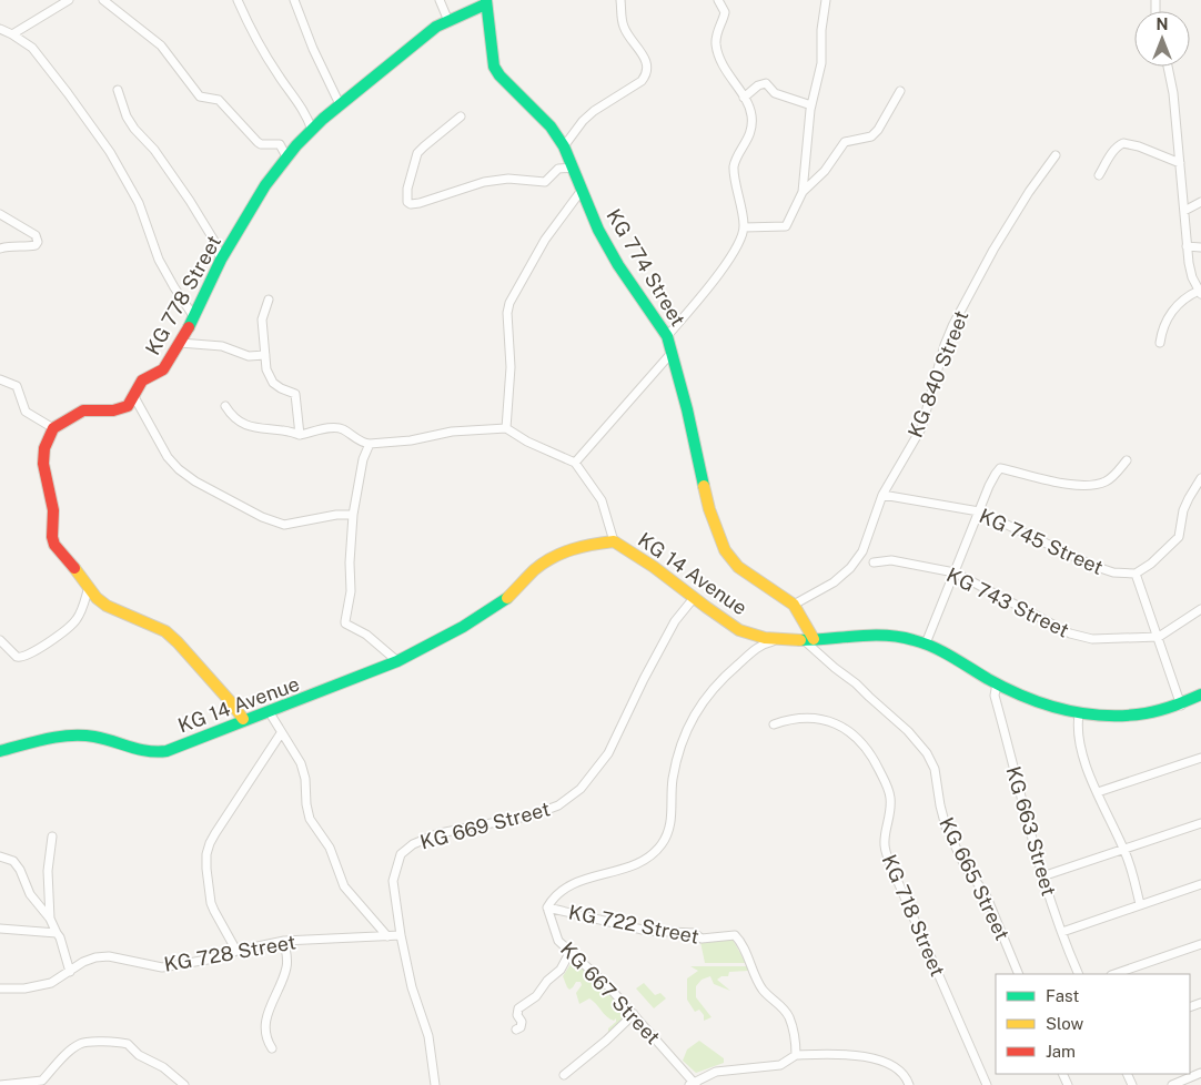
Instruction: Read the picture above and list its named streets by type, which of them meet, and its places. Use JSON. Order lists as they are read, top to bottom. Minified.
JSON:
{"streets":{"street":["KG 774 Street","KG 778 Street","KG 840 Street","KG 745 Street","KG 14 Avenue","KG 743 Street","KG 669 Street","KG 663 Street","KG 665 Street","KG 718 Street","KG 722 Street","KG 728 Street","KG 667 Street"]},"crossings":[["KG 774 Street","KG 778 Street"],["KG 774 Street","KG 840 Street"],["KG 774 Street","KG 14 Avenue"],["KG 840 Street","KG 745 Street"],["KG 14 Avenue","KG 669 Street"],["KG 14 Avenue","KG 663 Street"],["KG 14 Avenue","KG 665 Street"],["KG 669 Street","KG 728 Street"],["KG 722 Street","KG 667 Street"]],"legend":["Fast","Slow","Jam"],"north":"top"}
